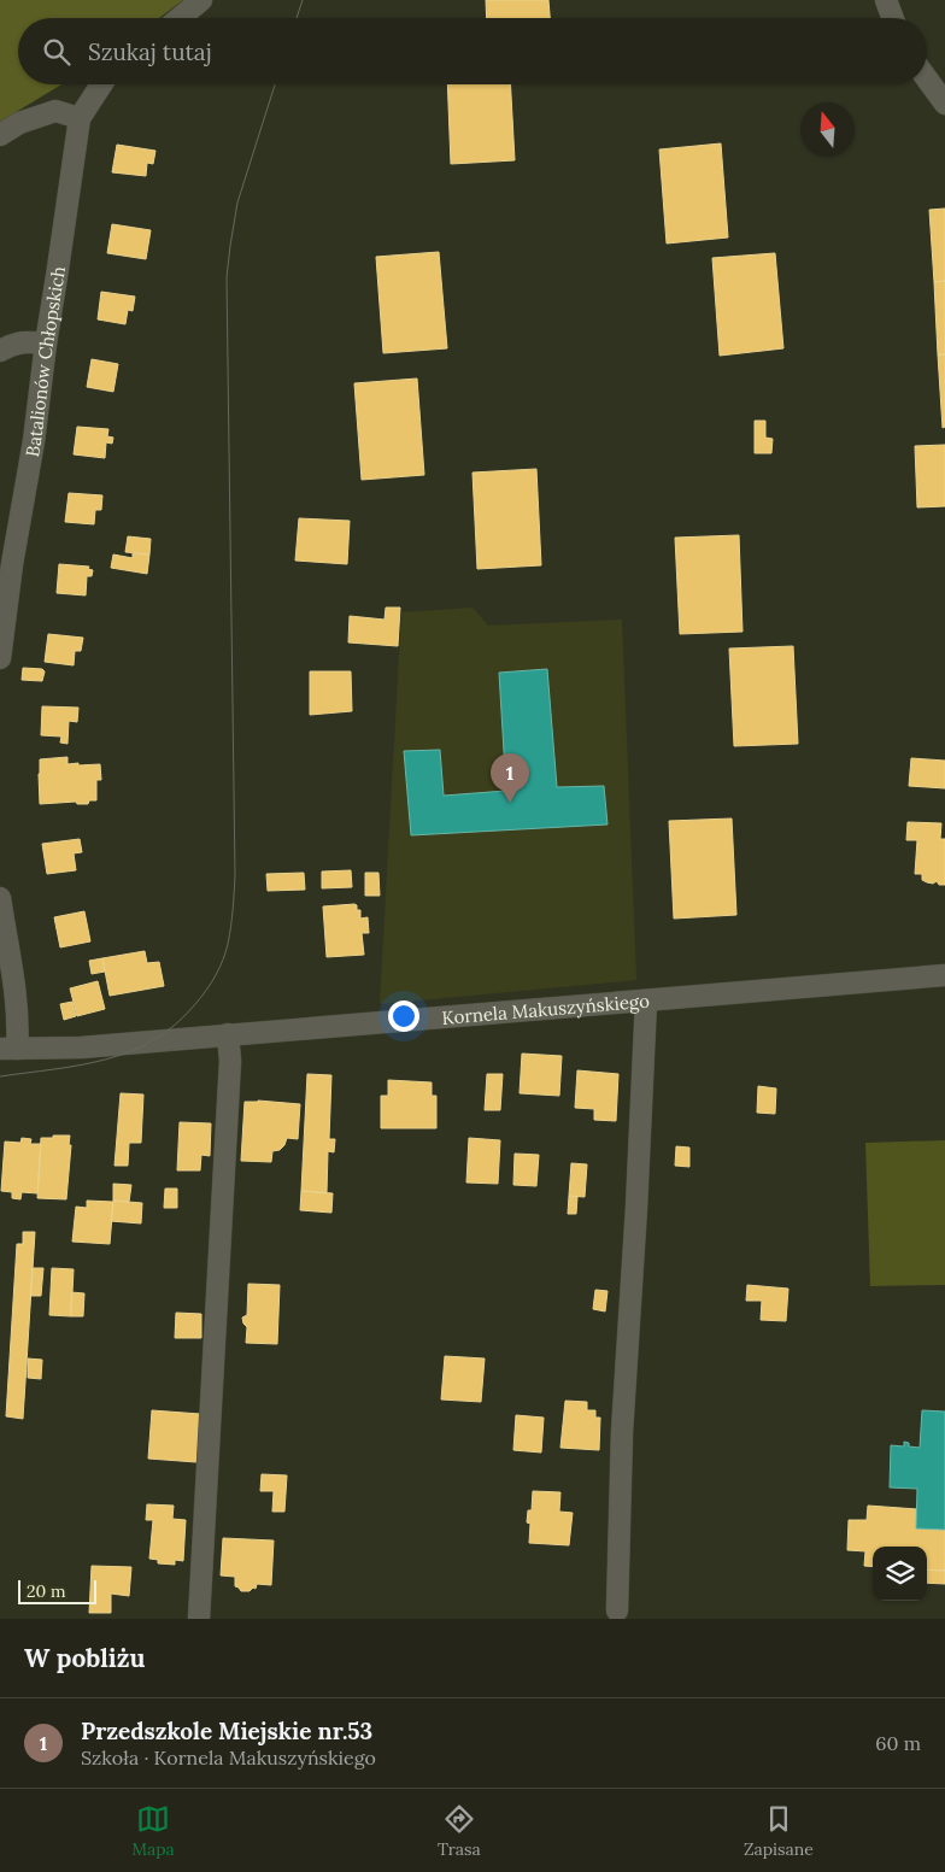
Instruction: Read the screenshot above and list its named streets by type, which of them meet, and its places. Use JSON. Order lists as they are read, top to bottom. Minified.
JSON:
{"streets":{"street":["Batalionów Chłopskich","Kornela Makuszyńskiego"]},"scale_bar":"20 m","north":"top","page":{"search":"Szukaj tutaj","pins":"1","scale":"20 m","heading":"W pobliżu","list":[{"mark":"1","name":"Przedszkole Miejskie nr.53","note":"Szkoła · Kornela Makuszyńskiego","value":"60 m"}],"nav":["Mapa","Trasa","Zapisane"]}}
